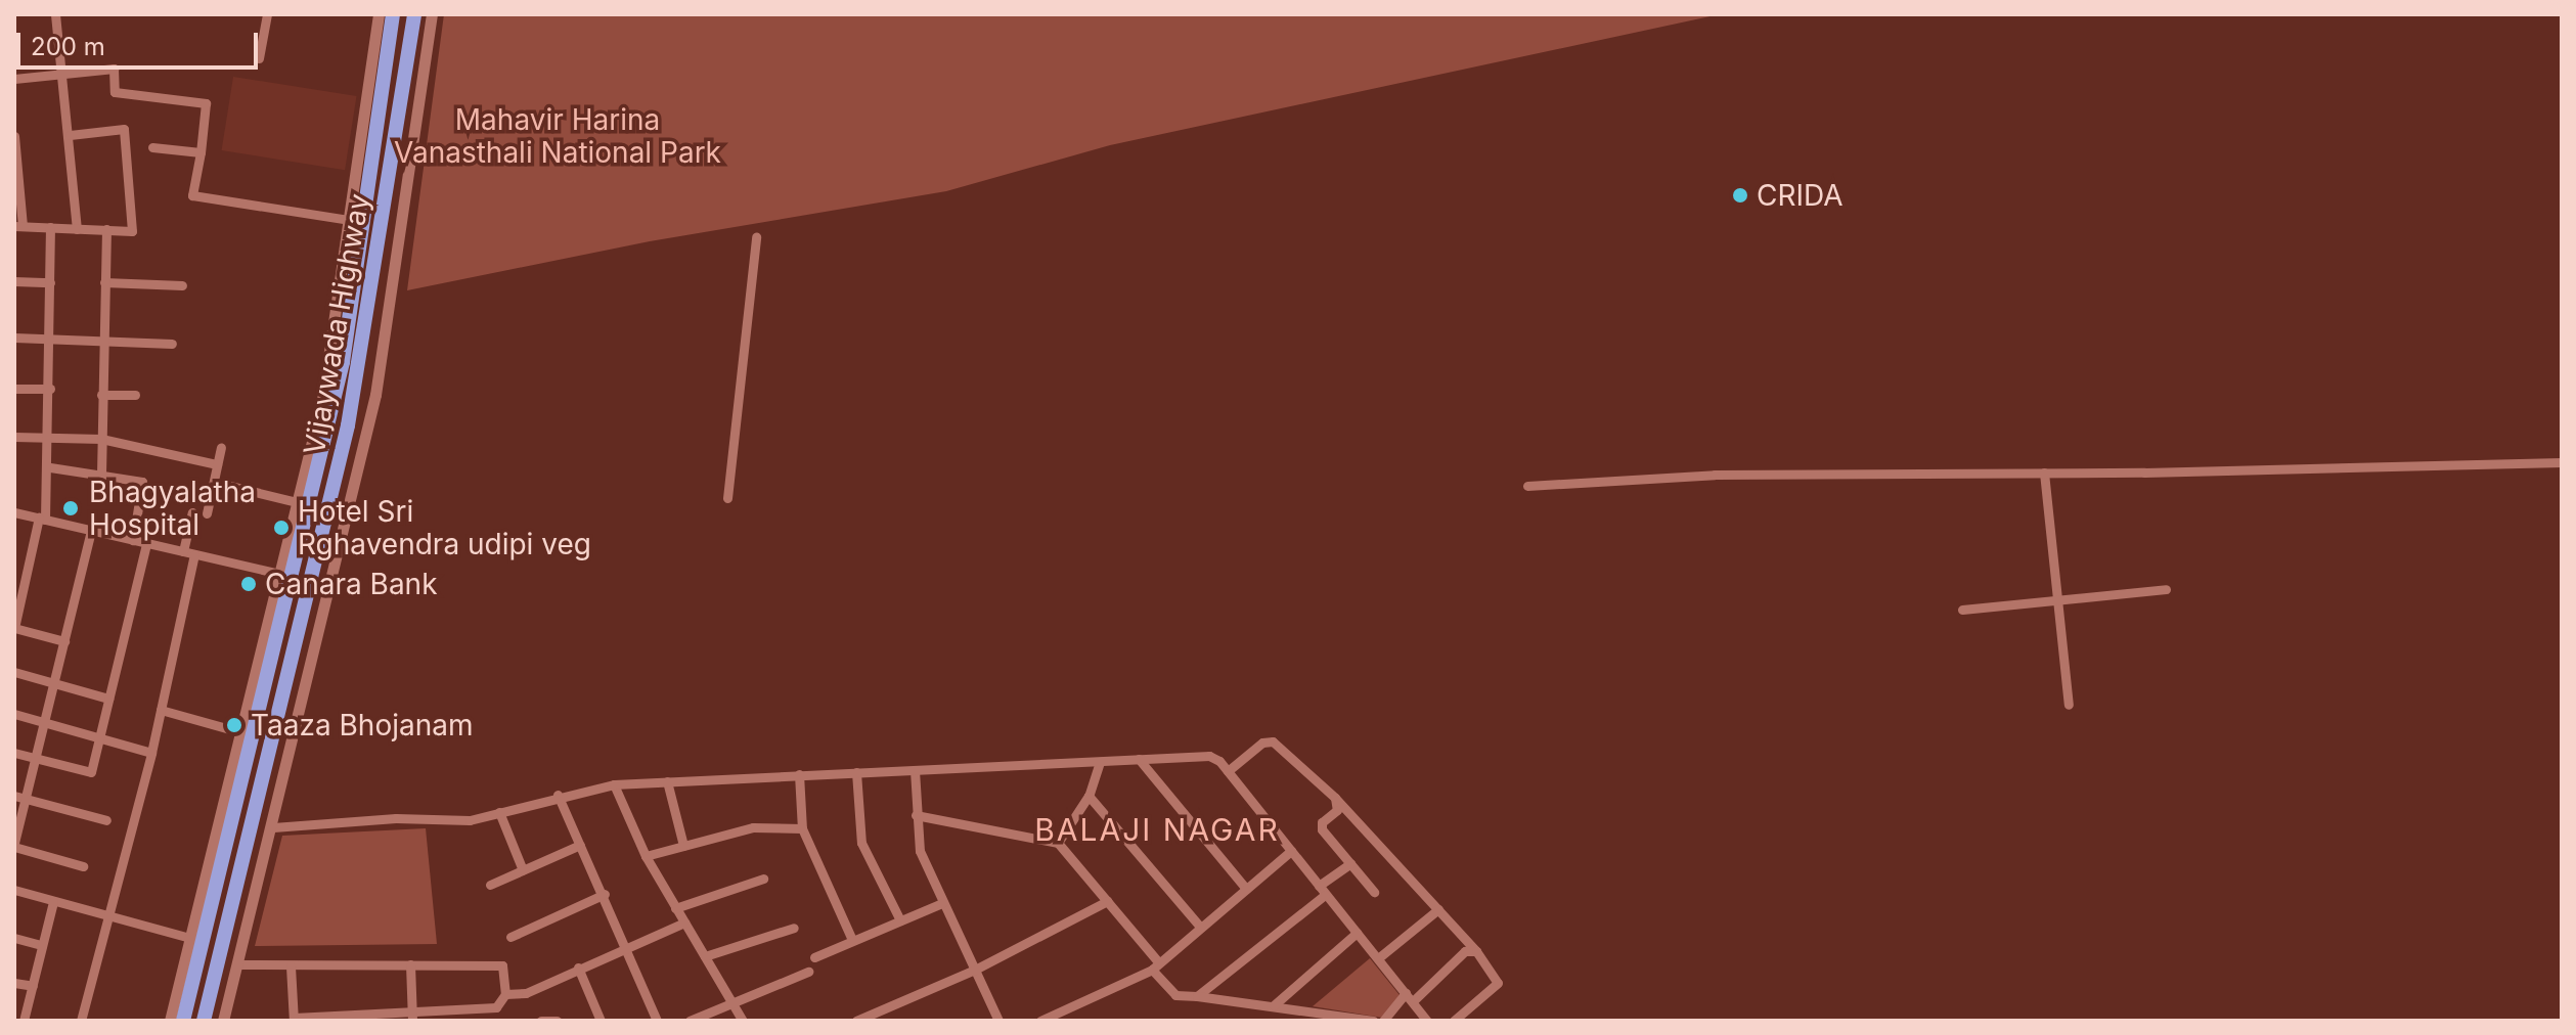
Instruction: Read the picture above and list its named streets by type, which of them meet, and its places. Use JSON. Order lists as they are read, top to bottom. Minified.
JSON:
{"streets":{"highway":["Vijaywada Highway"]},"districts":["BALAJI NAGAR"],"parks":["Mahavir Harina Vanasthali National Park"],"places":["CRIDA","Bhagyalatha Hospital","Hotel Sri Rghavendra udipi veg","Canara Bank","Taaza Bhojanam"],"scale_bar":"200 m"}
